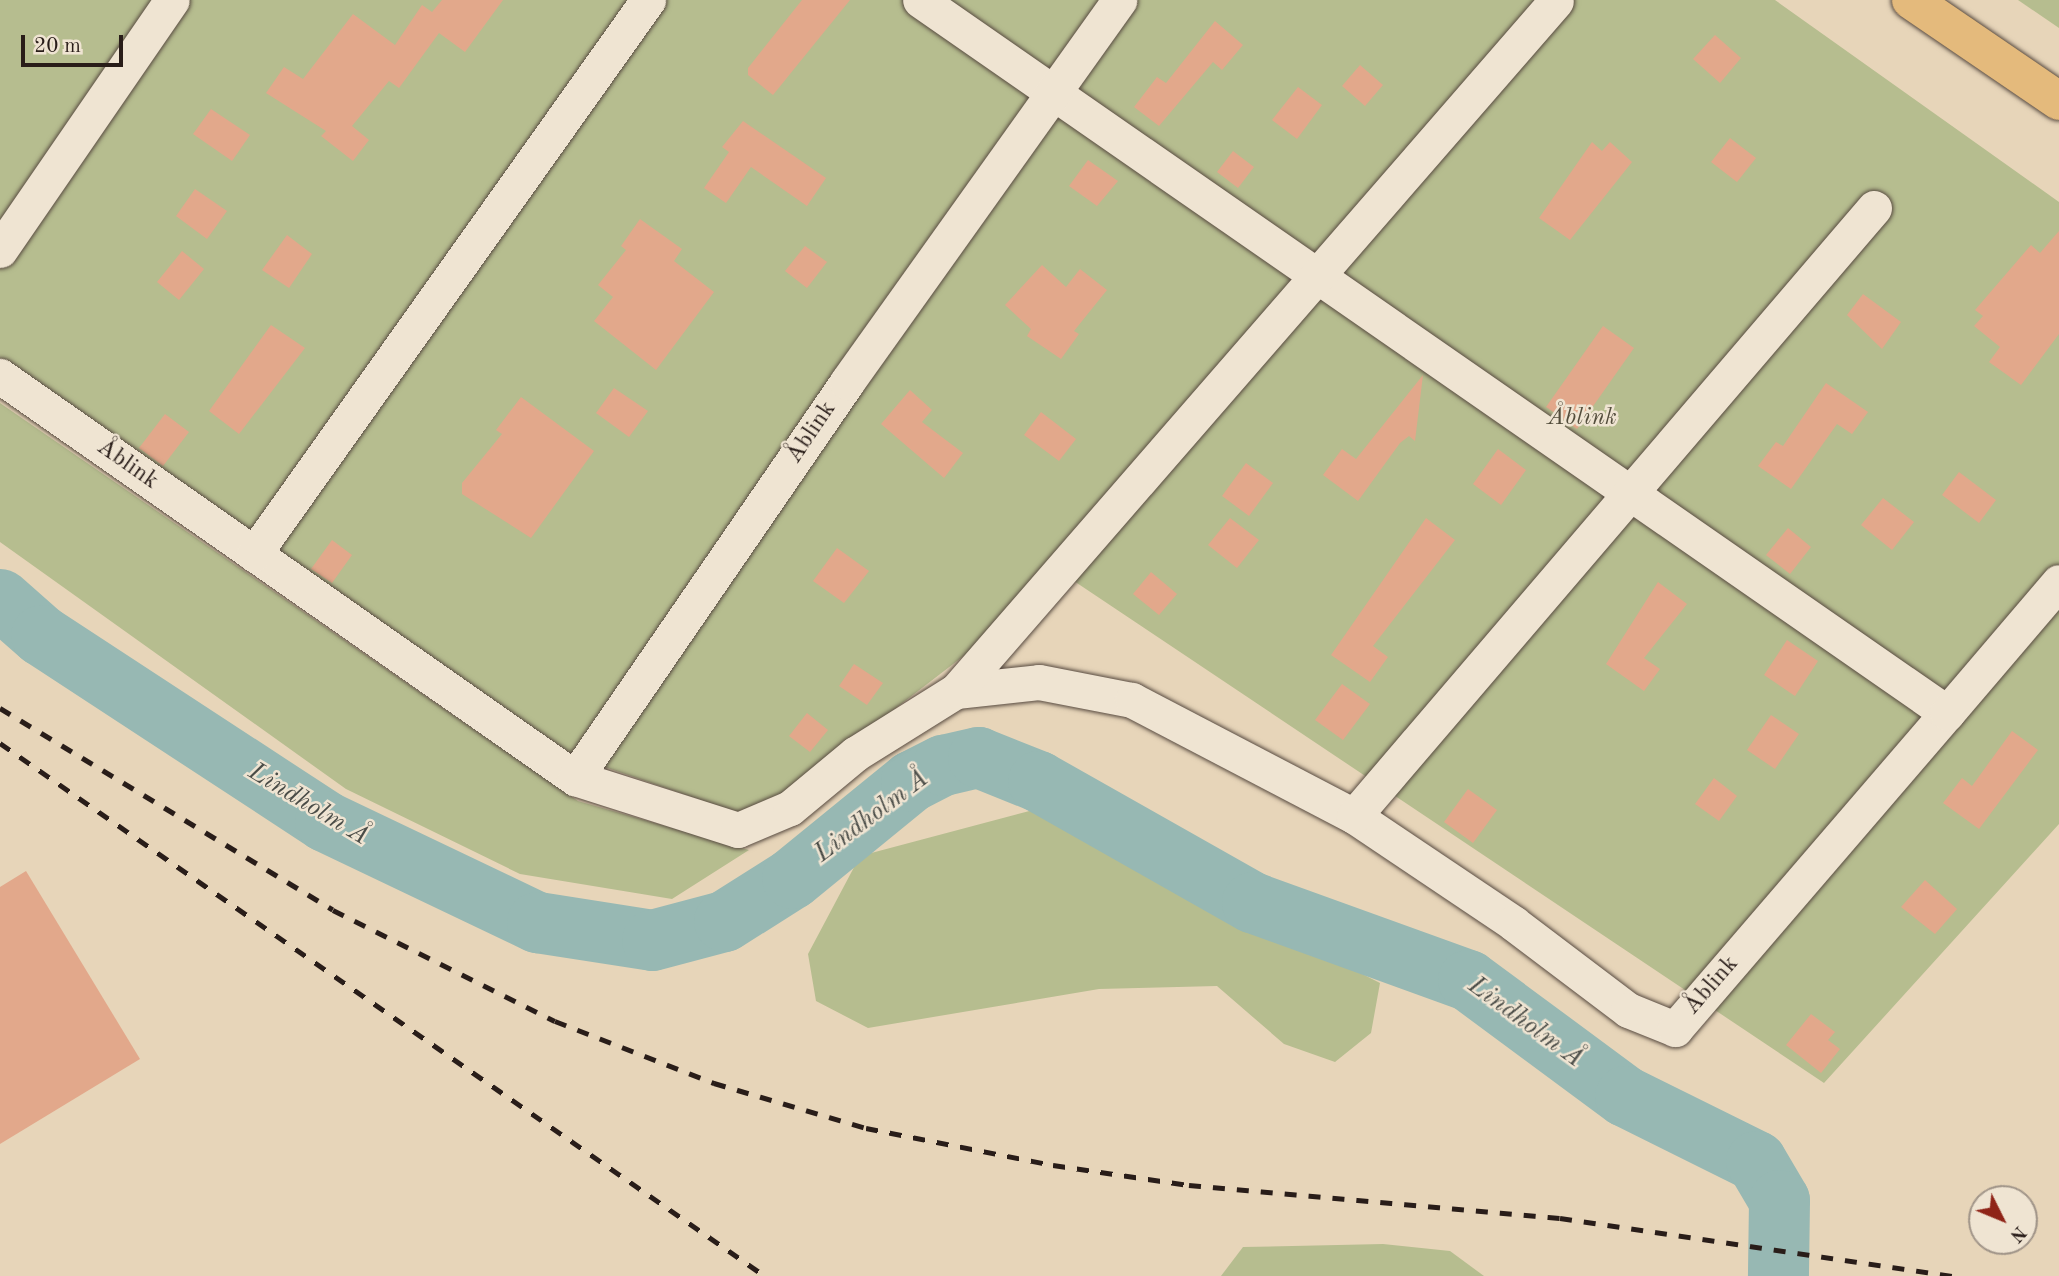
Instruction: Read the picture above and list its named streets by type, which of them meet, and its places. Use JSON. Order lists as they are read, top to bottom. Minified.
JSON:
{"streets":{"street":["Åblink"]},"water":["Lindholm Å"],"parks":["Åblink"],"scale_bar":"20 m","north":"bottom right"}
